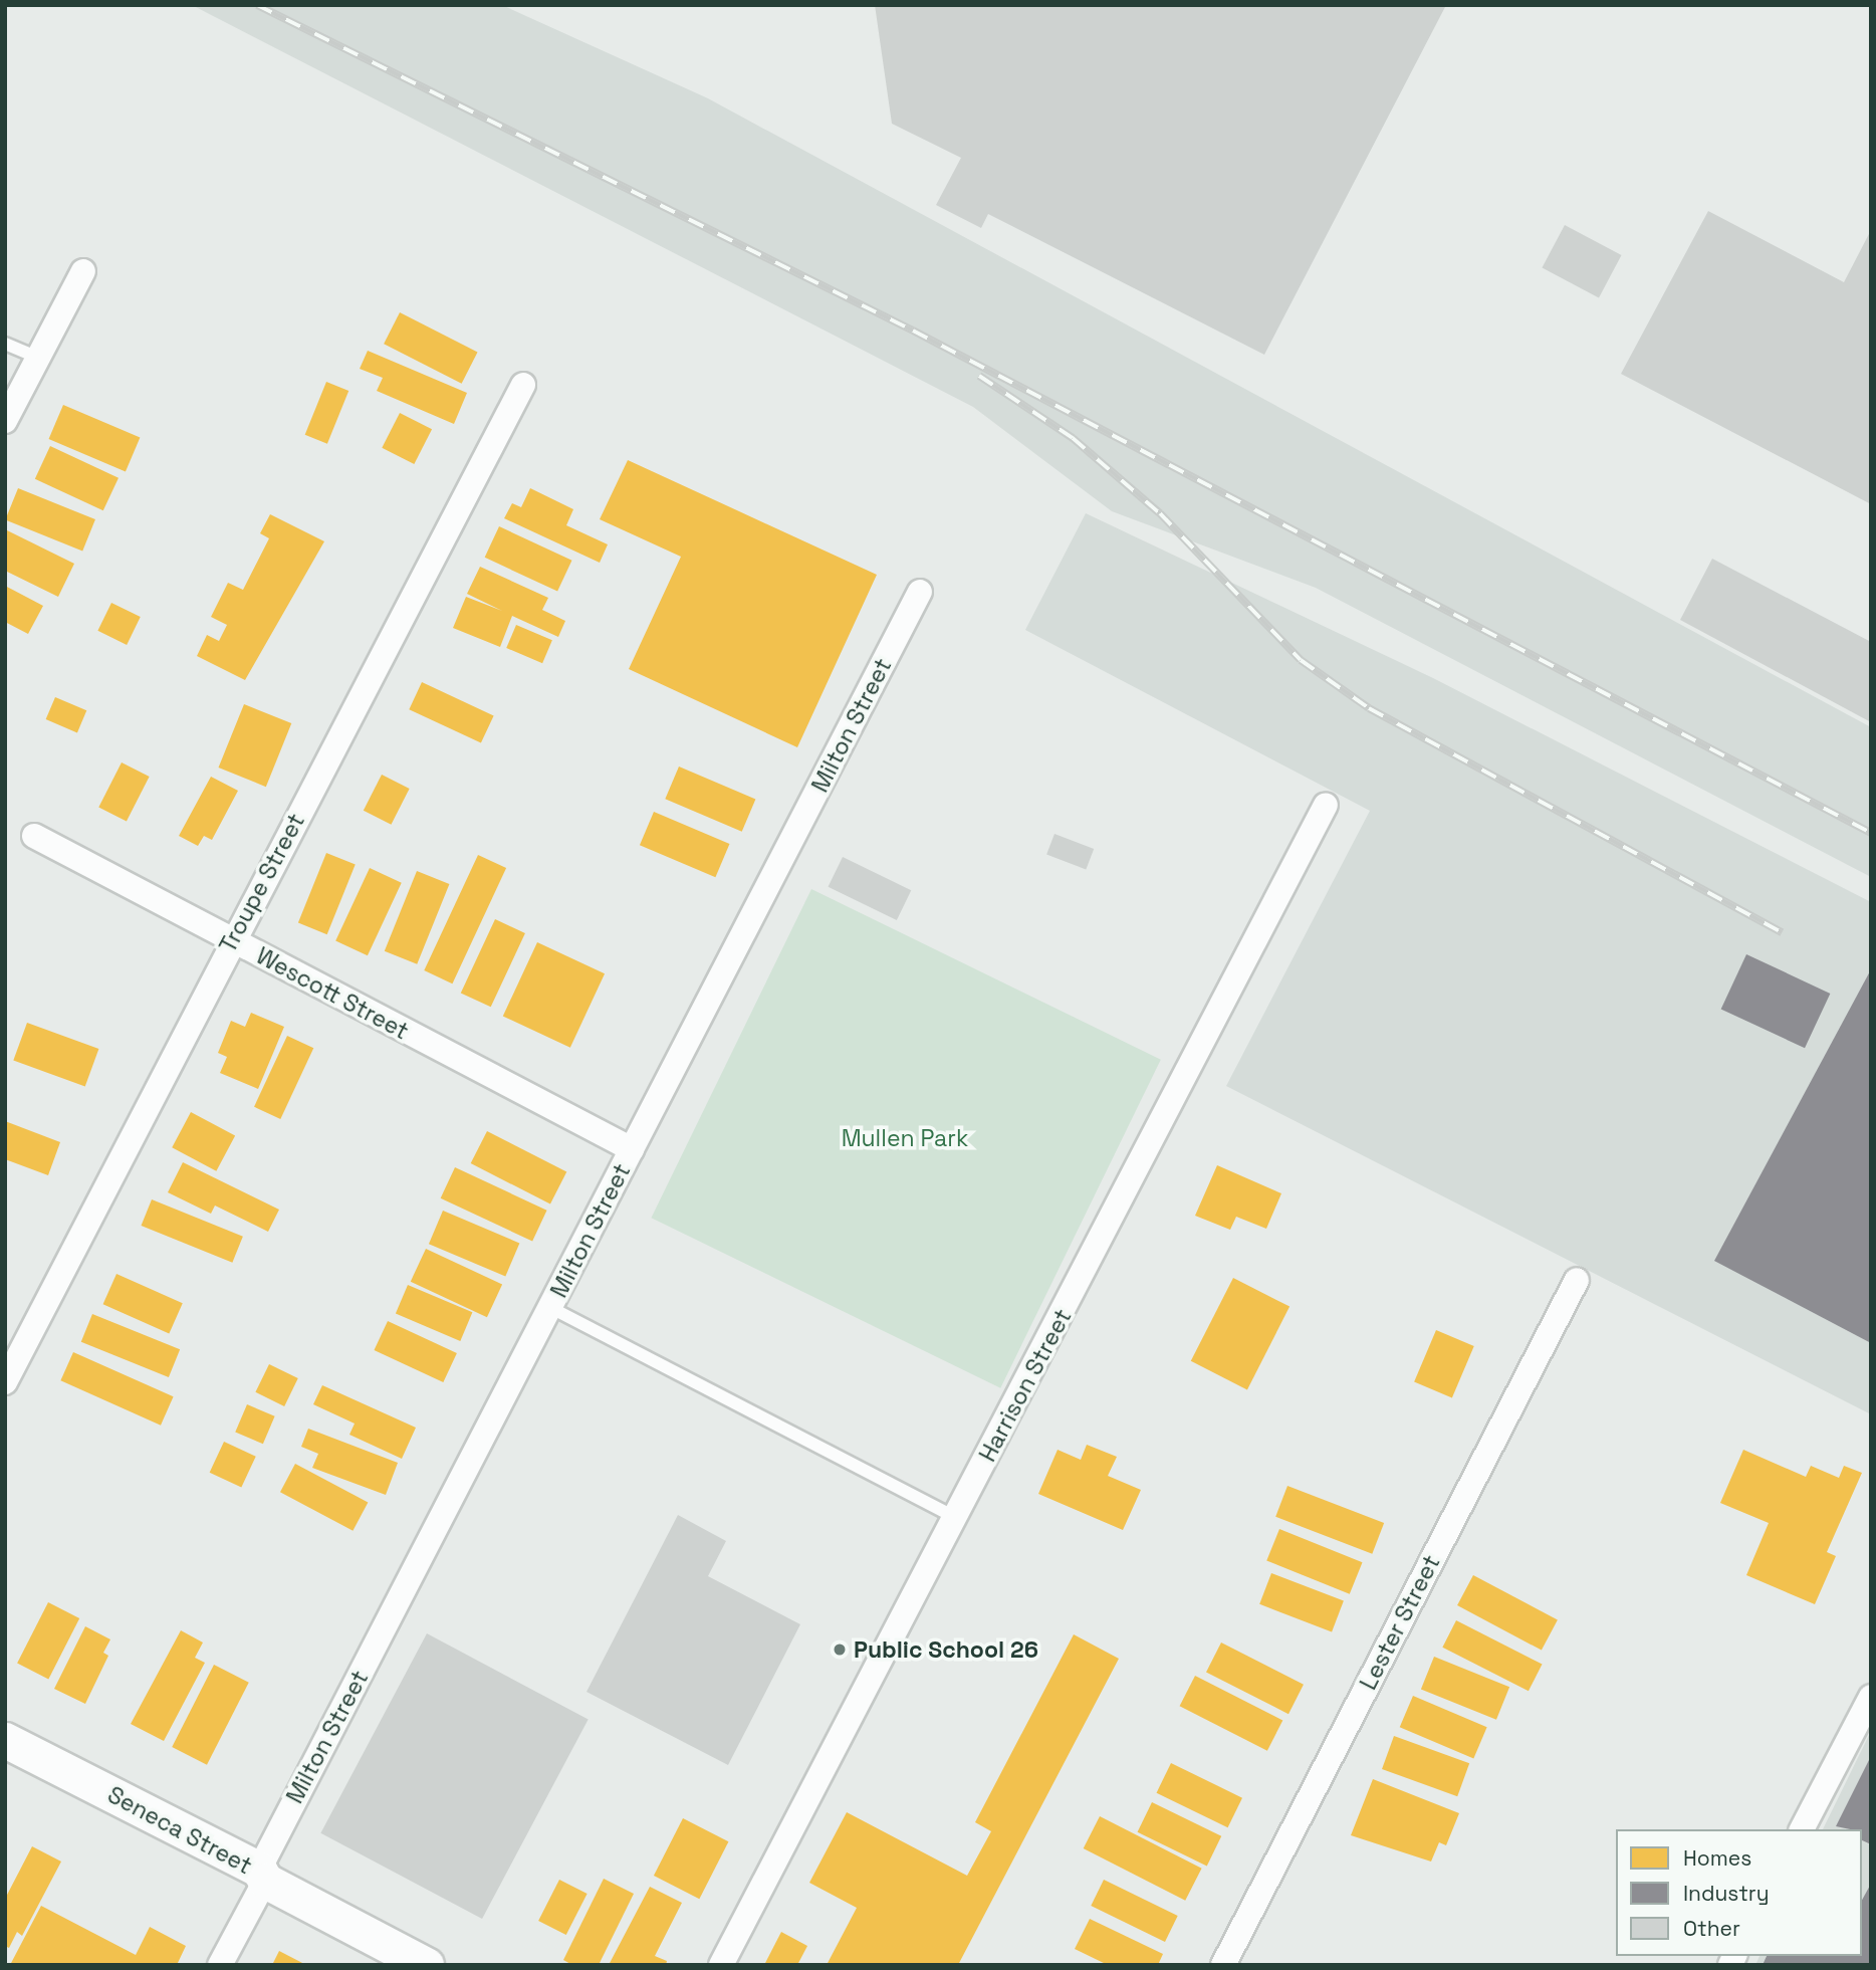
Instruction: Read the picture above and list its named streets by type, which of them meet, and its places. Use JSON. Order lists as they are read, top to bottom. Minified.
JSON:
{"streets":{"main road":["Seneca Street"],"street":["Milton Street","Troupe Street","Wescott Street","Harrison Street","Lester Street"]},"crossings":[["Milton Street","Wescott Street"],["Milton Street","Seneca Street"],["Troupe Street","Wescott Street"]],"parks":["Mullen Park"],"places":["Public School 26"],"legend":["Homes","Industry","Other"]}
